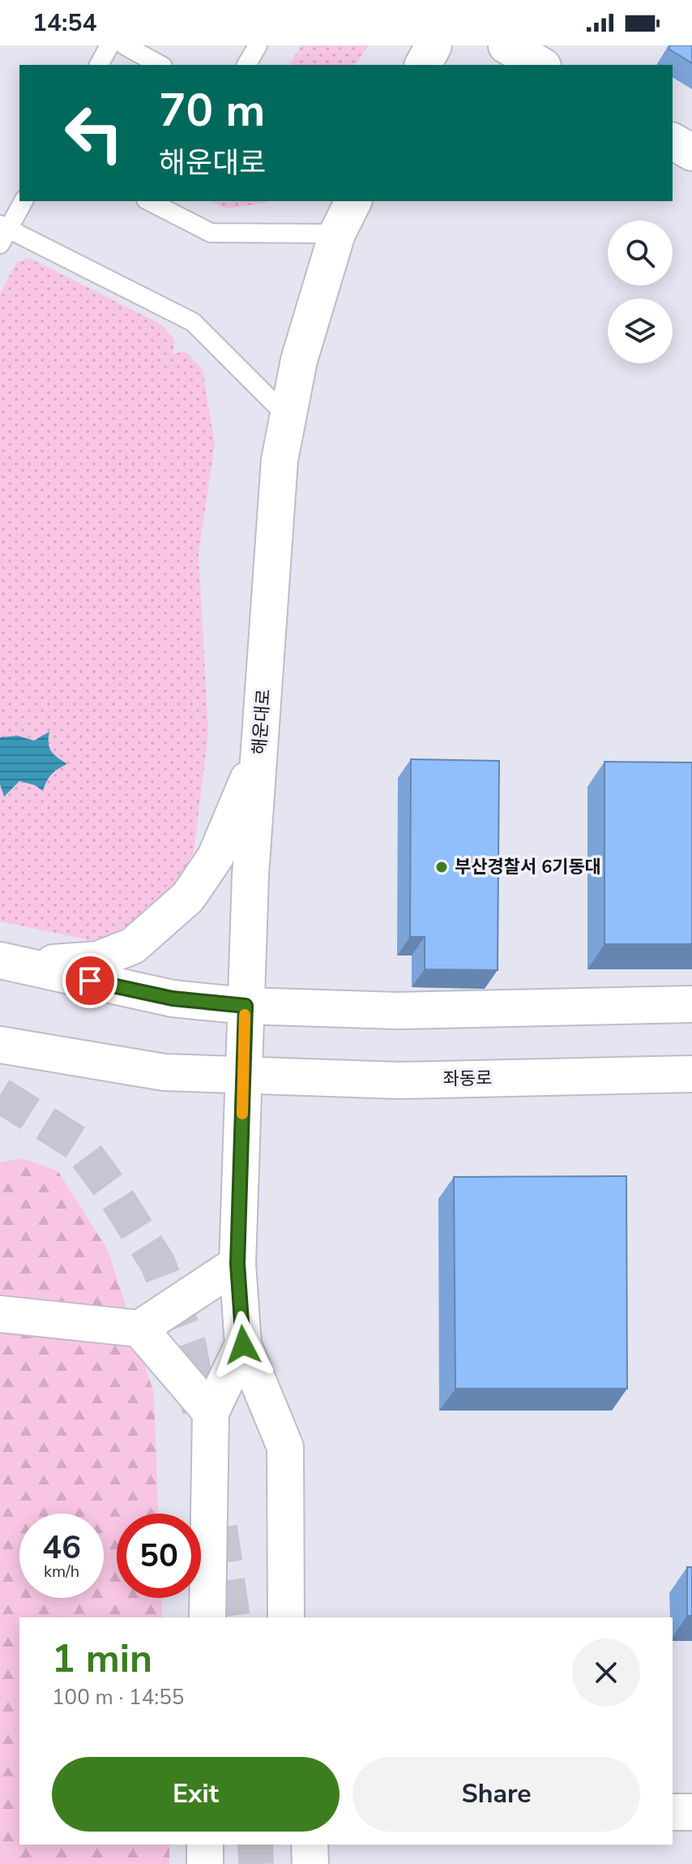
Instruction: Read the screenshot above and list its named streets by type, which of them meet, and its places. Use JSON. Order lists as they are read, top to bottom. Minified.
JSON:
{"streets":{"main road":["해운대로","좌동로"]},"crossings":[["해운대로","좌동로"]],"places":["부산경찰서 6기동대"],"page":{"status":"14:54","turn":["70 m","해운대로"],"speed":"46 km/h","limit":"50","heading":["1 min","100 m · 14:55"],"buttons":["Exit","Share"]}}
